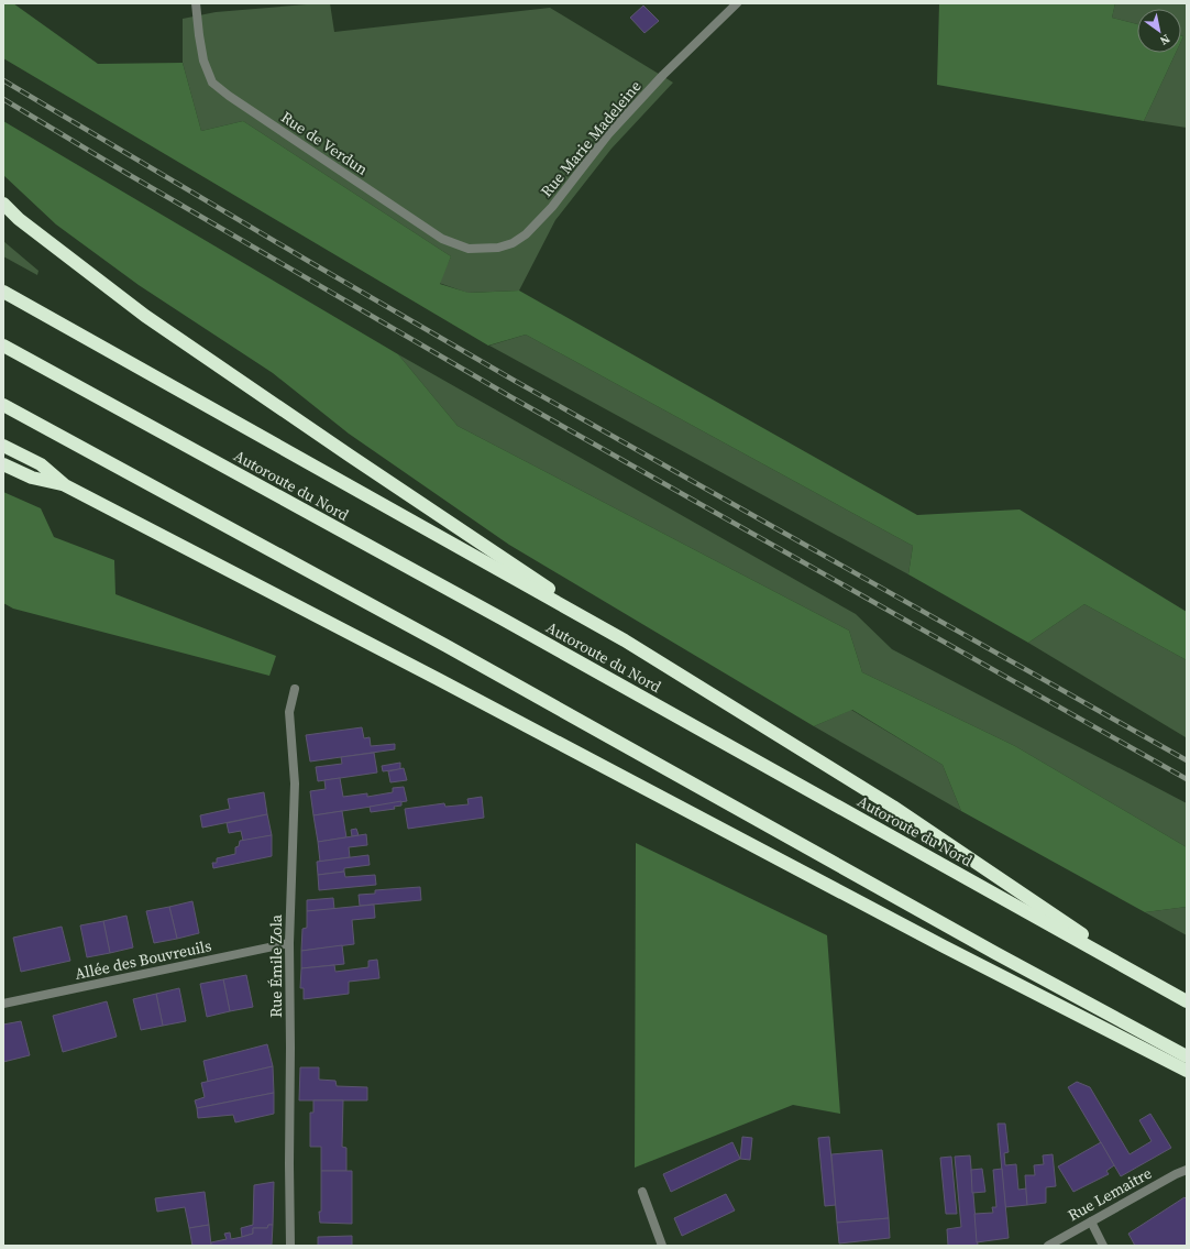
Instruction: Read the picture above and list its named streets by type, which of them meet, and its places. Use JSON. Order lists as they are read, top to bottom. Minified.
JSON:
{"streets":{"highway":["Autoroute du Nord"],"street":["Rue Marie Madeleine","Rue de Verdun","Allée des Bouvreuils","Rue Émile Zola","Rue Lemaitre"]},"crossings":[["Rue Marie Madeleine","Rue de Verdun"],["Allée des Bouvreuils","Rue Émile Zola"]],"north":"bottom right"}
